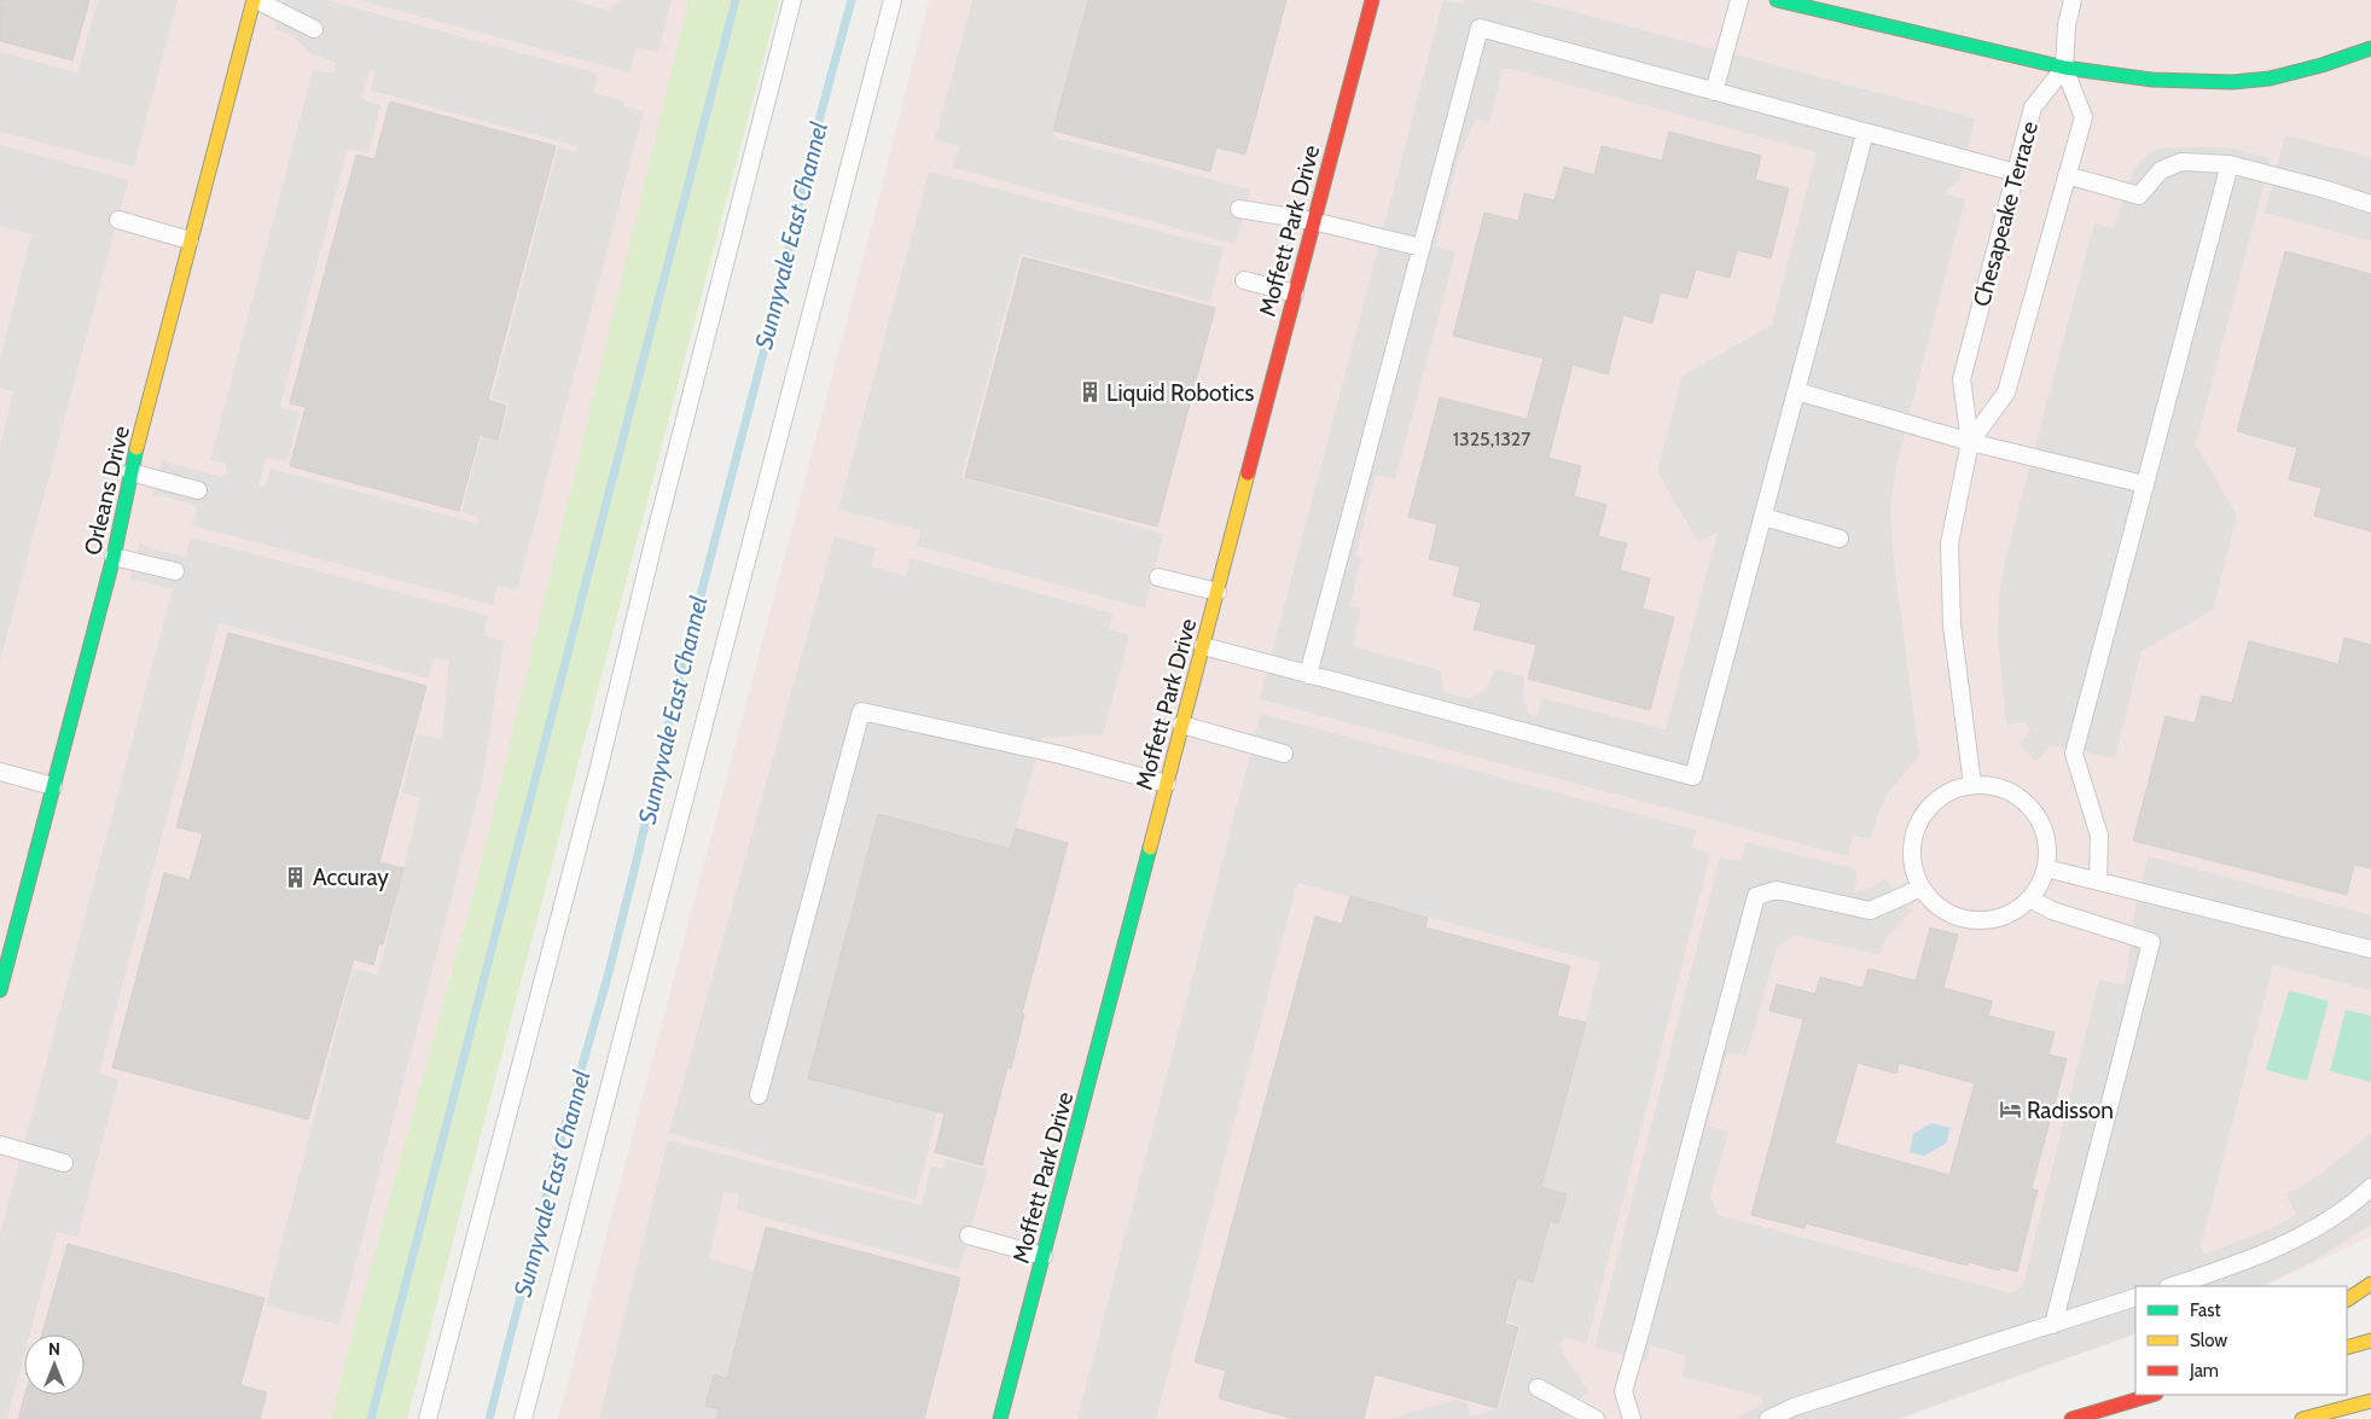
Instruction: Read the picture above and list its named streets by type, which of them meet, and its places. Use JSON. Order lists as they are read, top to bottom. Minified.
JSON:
{"streets":{"main road":["Moffett Park Drive","Orleans Drive"],"lane":["Chesapeake Terrace"]},"water":["Sunnyvale East Channel"],"places":{"building":["Liquid Robotics","Accuray"],"hotel":["Radisson"]},"house_numbers":["1325,1327"],"legend":["Fast","Slow","Jam"],"north":"top"}
